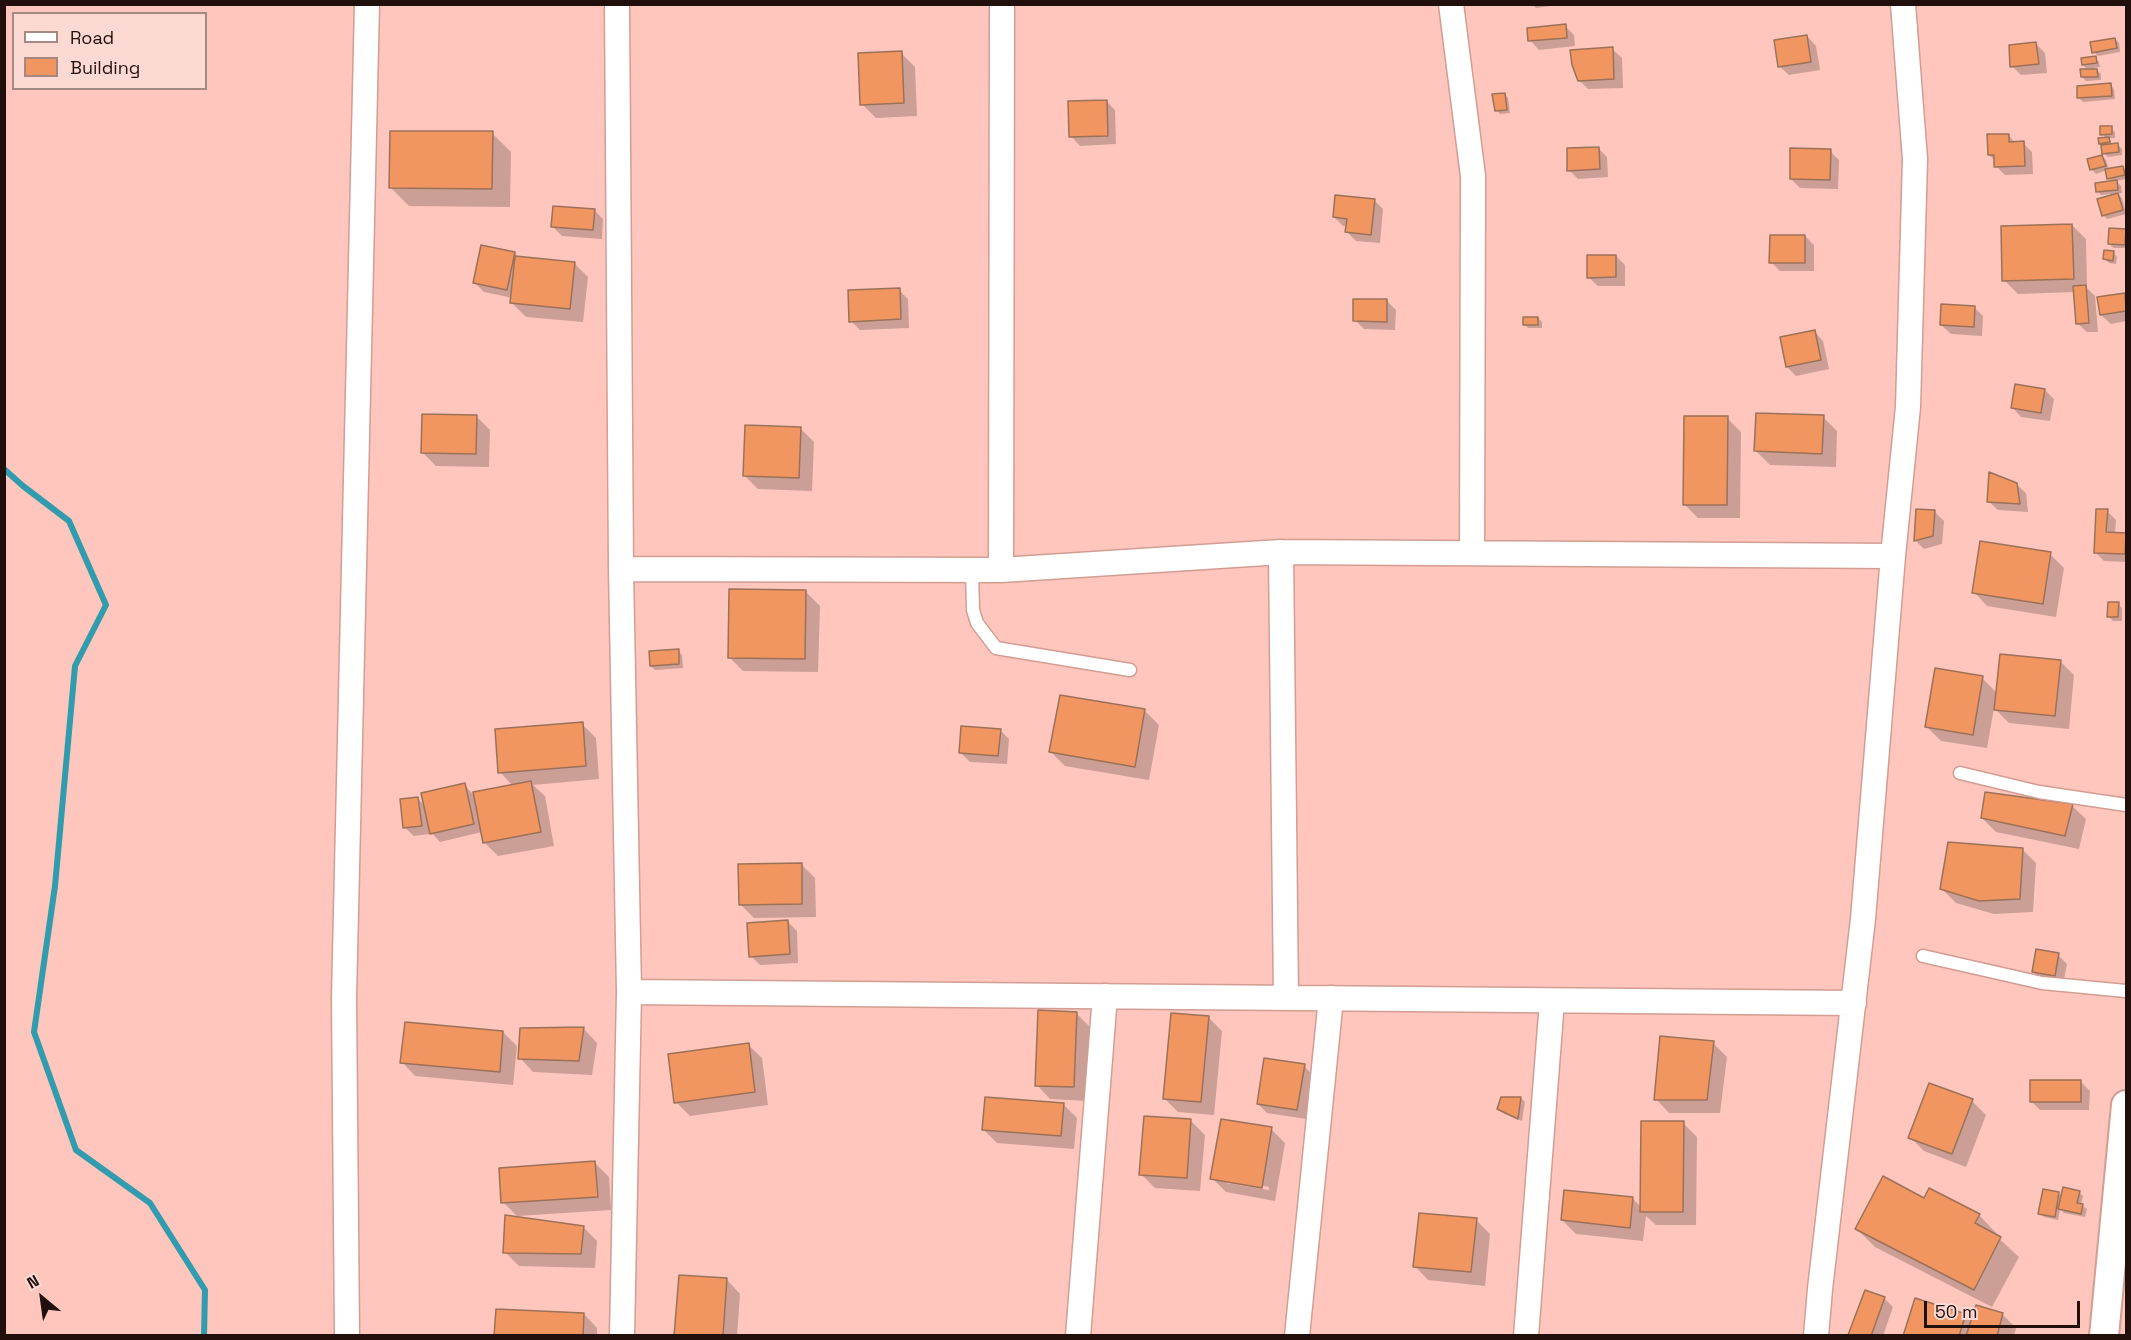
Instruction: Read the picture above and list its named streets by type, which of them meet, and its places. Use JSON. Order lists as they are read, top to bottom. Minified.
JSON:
{"legend":["Road","Building"],"scale_bar":"50 m","north":"top left"}
